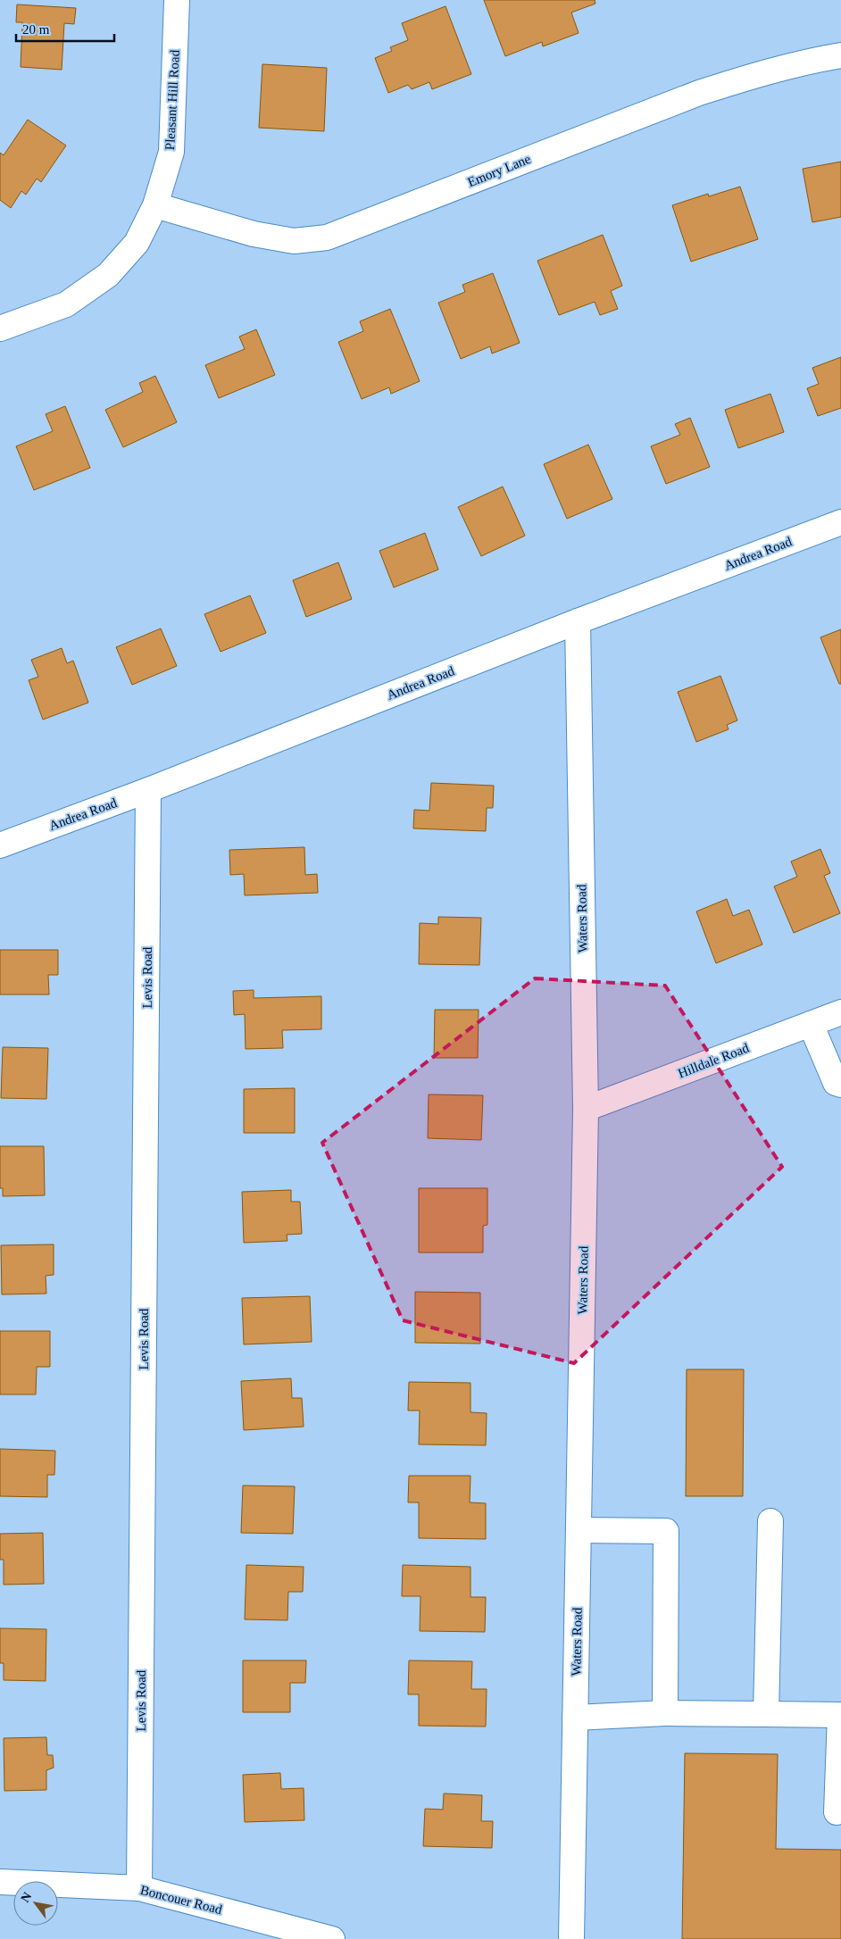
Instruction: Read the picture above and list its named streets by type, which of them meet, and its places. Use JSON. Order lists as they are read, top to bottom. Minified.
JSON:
{"streets":{"street":["Pleasant Hill Road","Emory Lane","Andrea Road","Waters Road","Levis Road","Hilldale Road","Boncouer Road"]},"crossings":[["Pleasant Hill Road","Emory Lane"],["Andrea Road","Waters Road"],["Andrea Road","Levis Road"],["Waters Road","Hilldale Road"],["Levis Road","Boncouer Road"]],"scale_bar":"20 m","north":"top left"}
